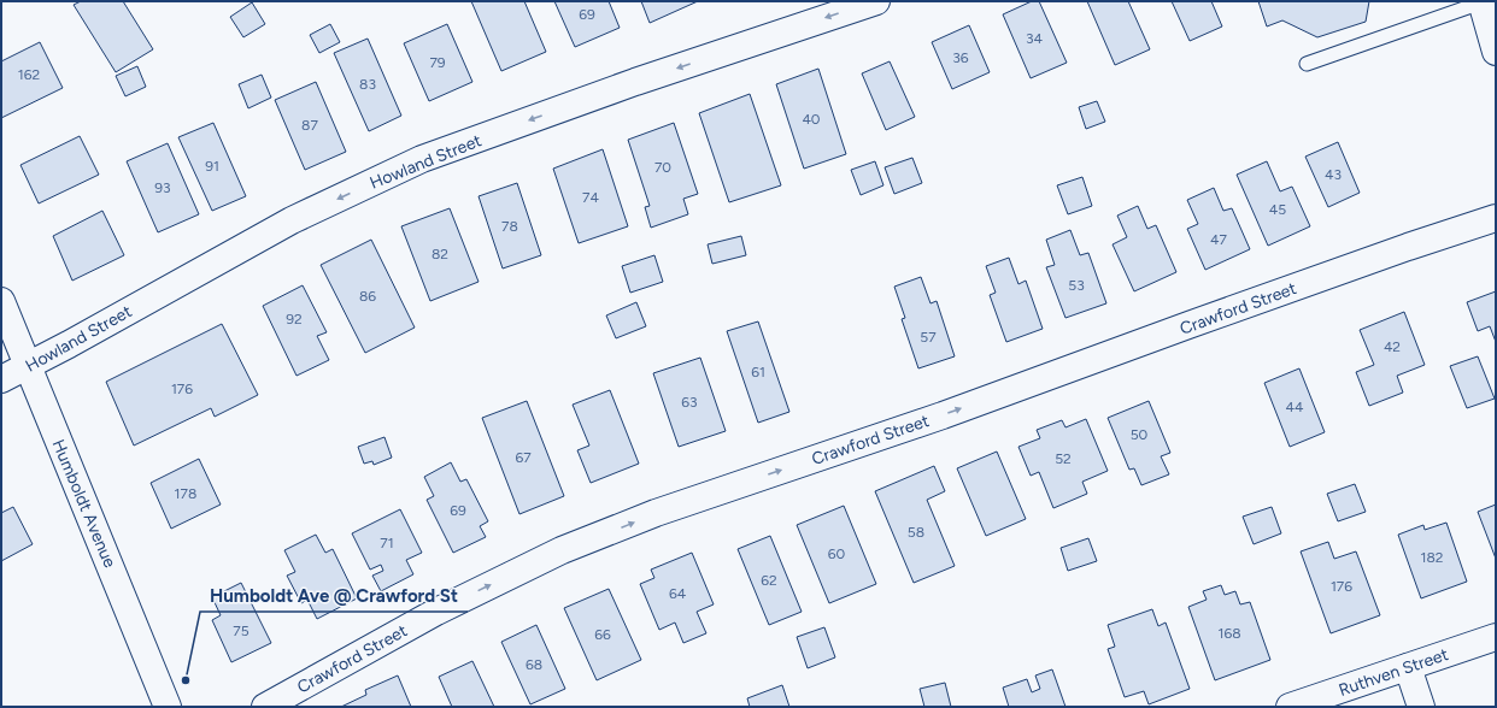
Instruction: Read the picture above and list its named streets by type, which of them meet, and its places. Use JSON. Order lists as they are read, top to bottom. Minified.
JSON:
{"streets":{"street":["Howland Street","Crawford Street","Humboldt Avenue","Ruthven Street"]},"crossings":[["Howland Street","Humboldt Avenue"]],"one_way":["Howland Street","Crawford Street"],"places":["Humboldt Ave @ Crawford St"],"house_numbers":["69","34","36","79","162","83","40","87","91","70","43","93","74","45","78","47","82","53","86","92","57","42","61","176","63","44","50","67","52","178","69","58","71","60","182","62","176","64","75","168","66","68"]}
